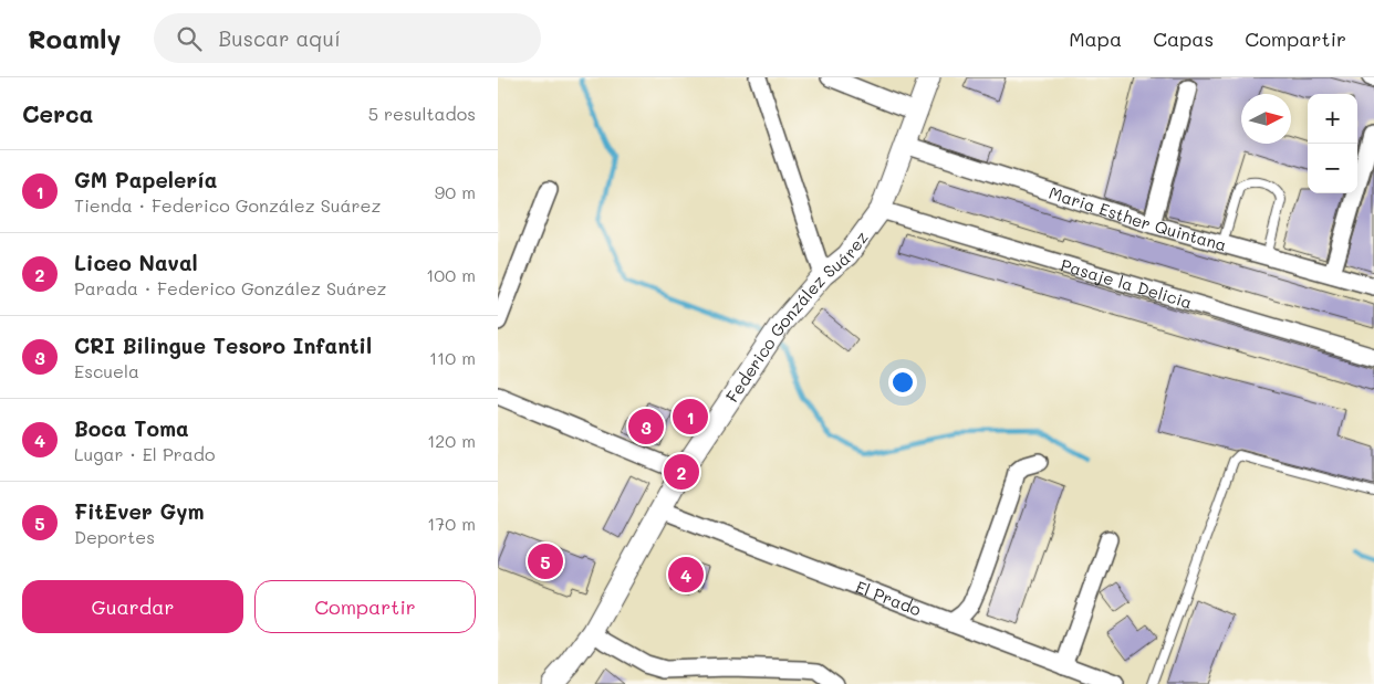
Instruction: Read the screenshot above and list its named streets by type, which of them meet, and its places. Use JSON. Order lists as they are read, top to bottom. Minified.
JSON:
{"streets":{"street":["Maria Esther Quintana","Pasaje la Delicia","Federico González Suárez","El Prado"]},"crossings":[["Maria Esther Quintana","Federico González Suárez"],["Pasaje la Delicia","Federico González Suárez"],["Federico González Suárez","El Prado"]],"north":"right","page":{"header":"Roamly","search":"Buscar aquí","nav":["Mapa","Capas","Compartir"],"heading":["Cerca","5 resultados"],"map_buttons":["+","−"],"list":[{"mark":"1","name":"GM Papelería","note":"Tienda · Federico González Suárez","value":"90 m"},{"mark":"2","name":"Liceo Naval","note":"Parada · Federico González Suárez","value":"100 m"},{"mark":"3","name":"CRI Bilingue Tesoro Infantil","note":"Escuela","value":"110 m"},{"mark":"4","name":"Boca Toma","note":"Lugar · El Prado","value":"120 m"},{"mark":"5","name":"FitEver Gym","note":"Deportes","value":"170 m"}],"pins":["1","3","2","5","4"],"buttons":["Guardar","Compartir"]}}
